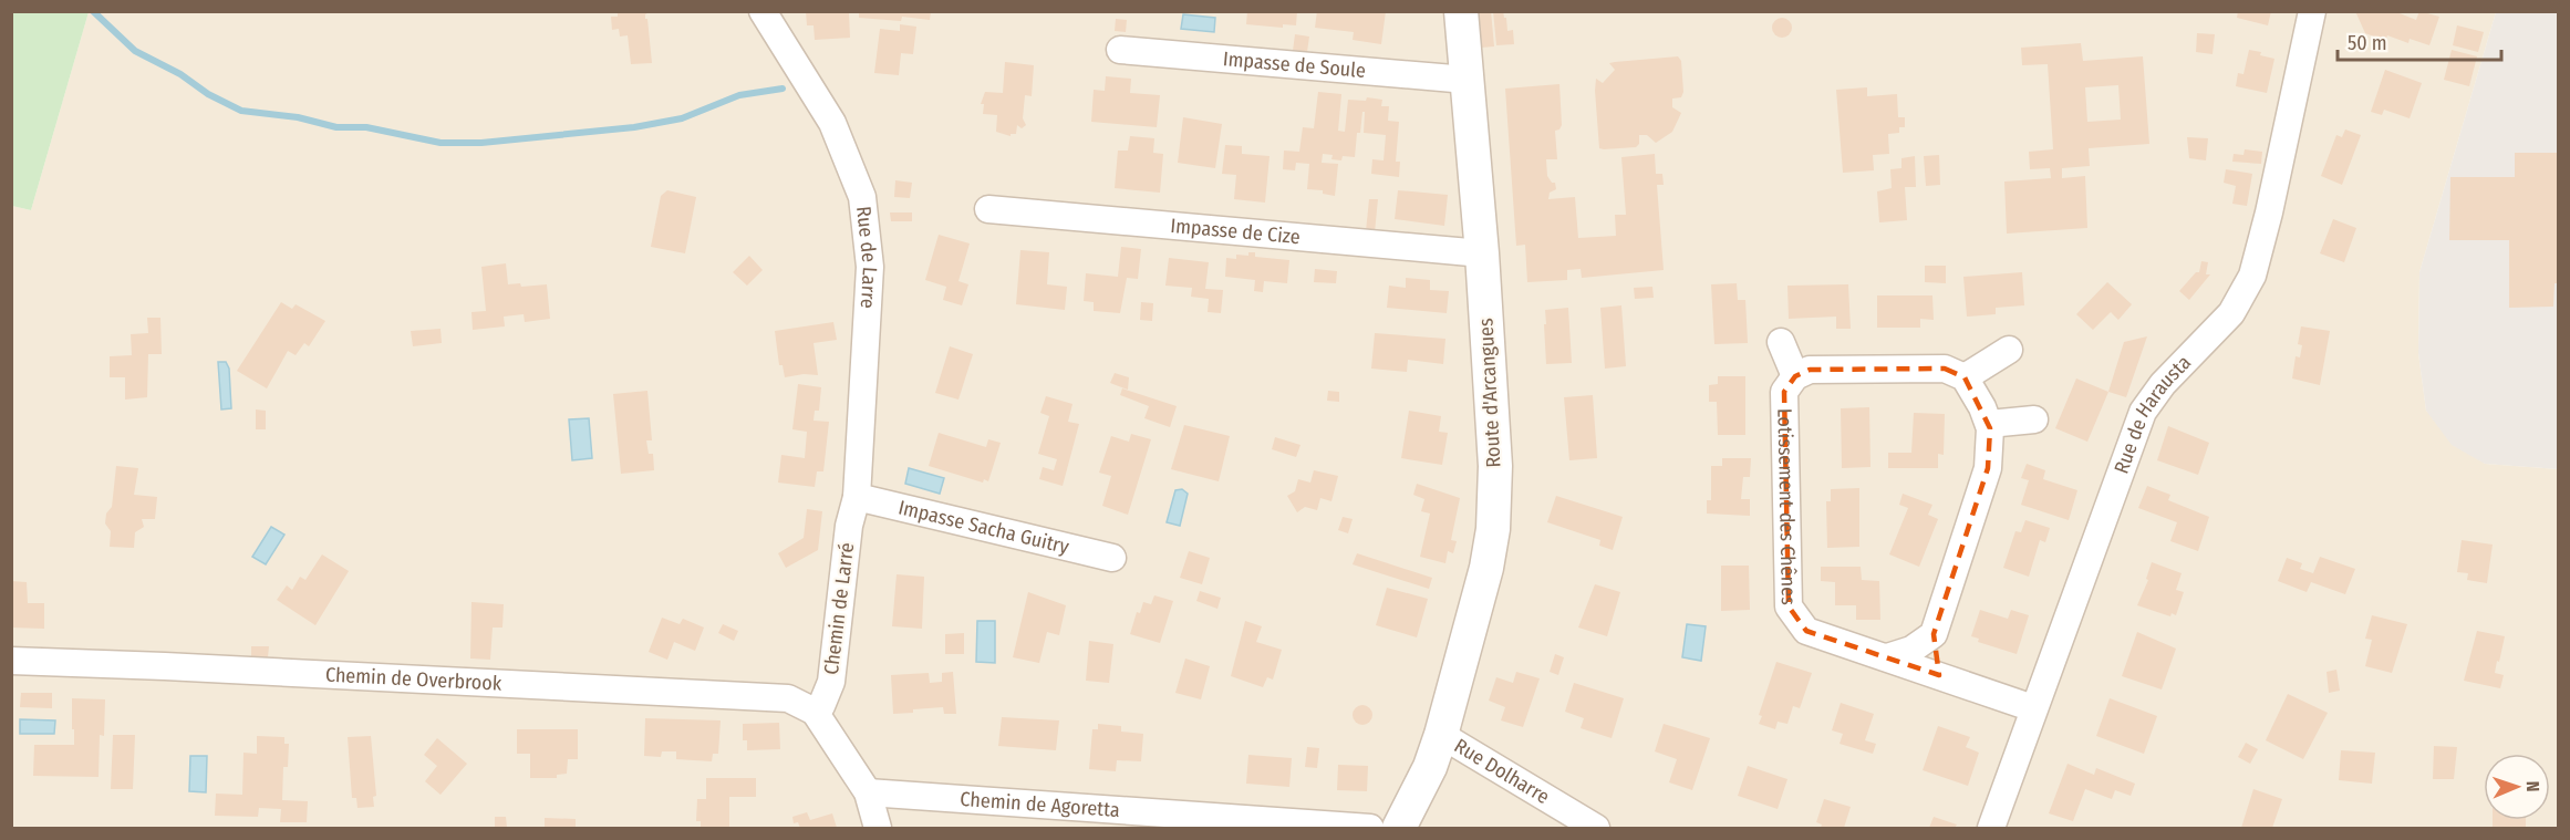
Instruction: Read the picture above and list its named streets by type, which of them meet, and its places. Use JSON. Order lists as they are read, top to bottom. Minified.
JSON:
{"streets":{"street":["Impasse de Soule","Impasse de Cize","Rue de Larre","Route d'Arcangues","Rue de Harausta","Lotissement des Chênes","Impasse Sacha Guitry","Chemin de Larré","Chemin de Overbrook","Rue Dolharre","Chemin de Agoretta"]},"crossings":[["Impasse de Soule","Route d'Arcangues"],["Impasse de Cize","Route d'Arcangues"],["Rue de Larre","Impasse Sacha Guitry"],["Rue de Larre","Chemin de Larré"],["Route d'Arcangues","Rue Dolharre"],["Rue de Harausta","Lotissement des Chênes"],["Chemin de Larré","Chemin de Overbrook"]],"scale_bar":"50 m","north":"right"}
